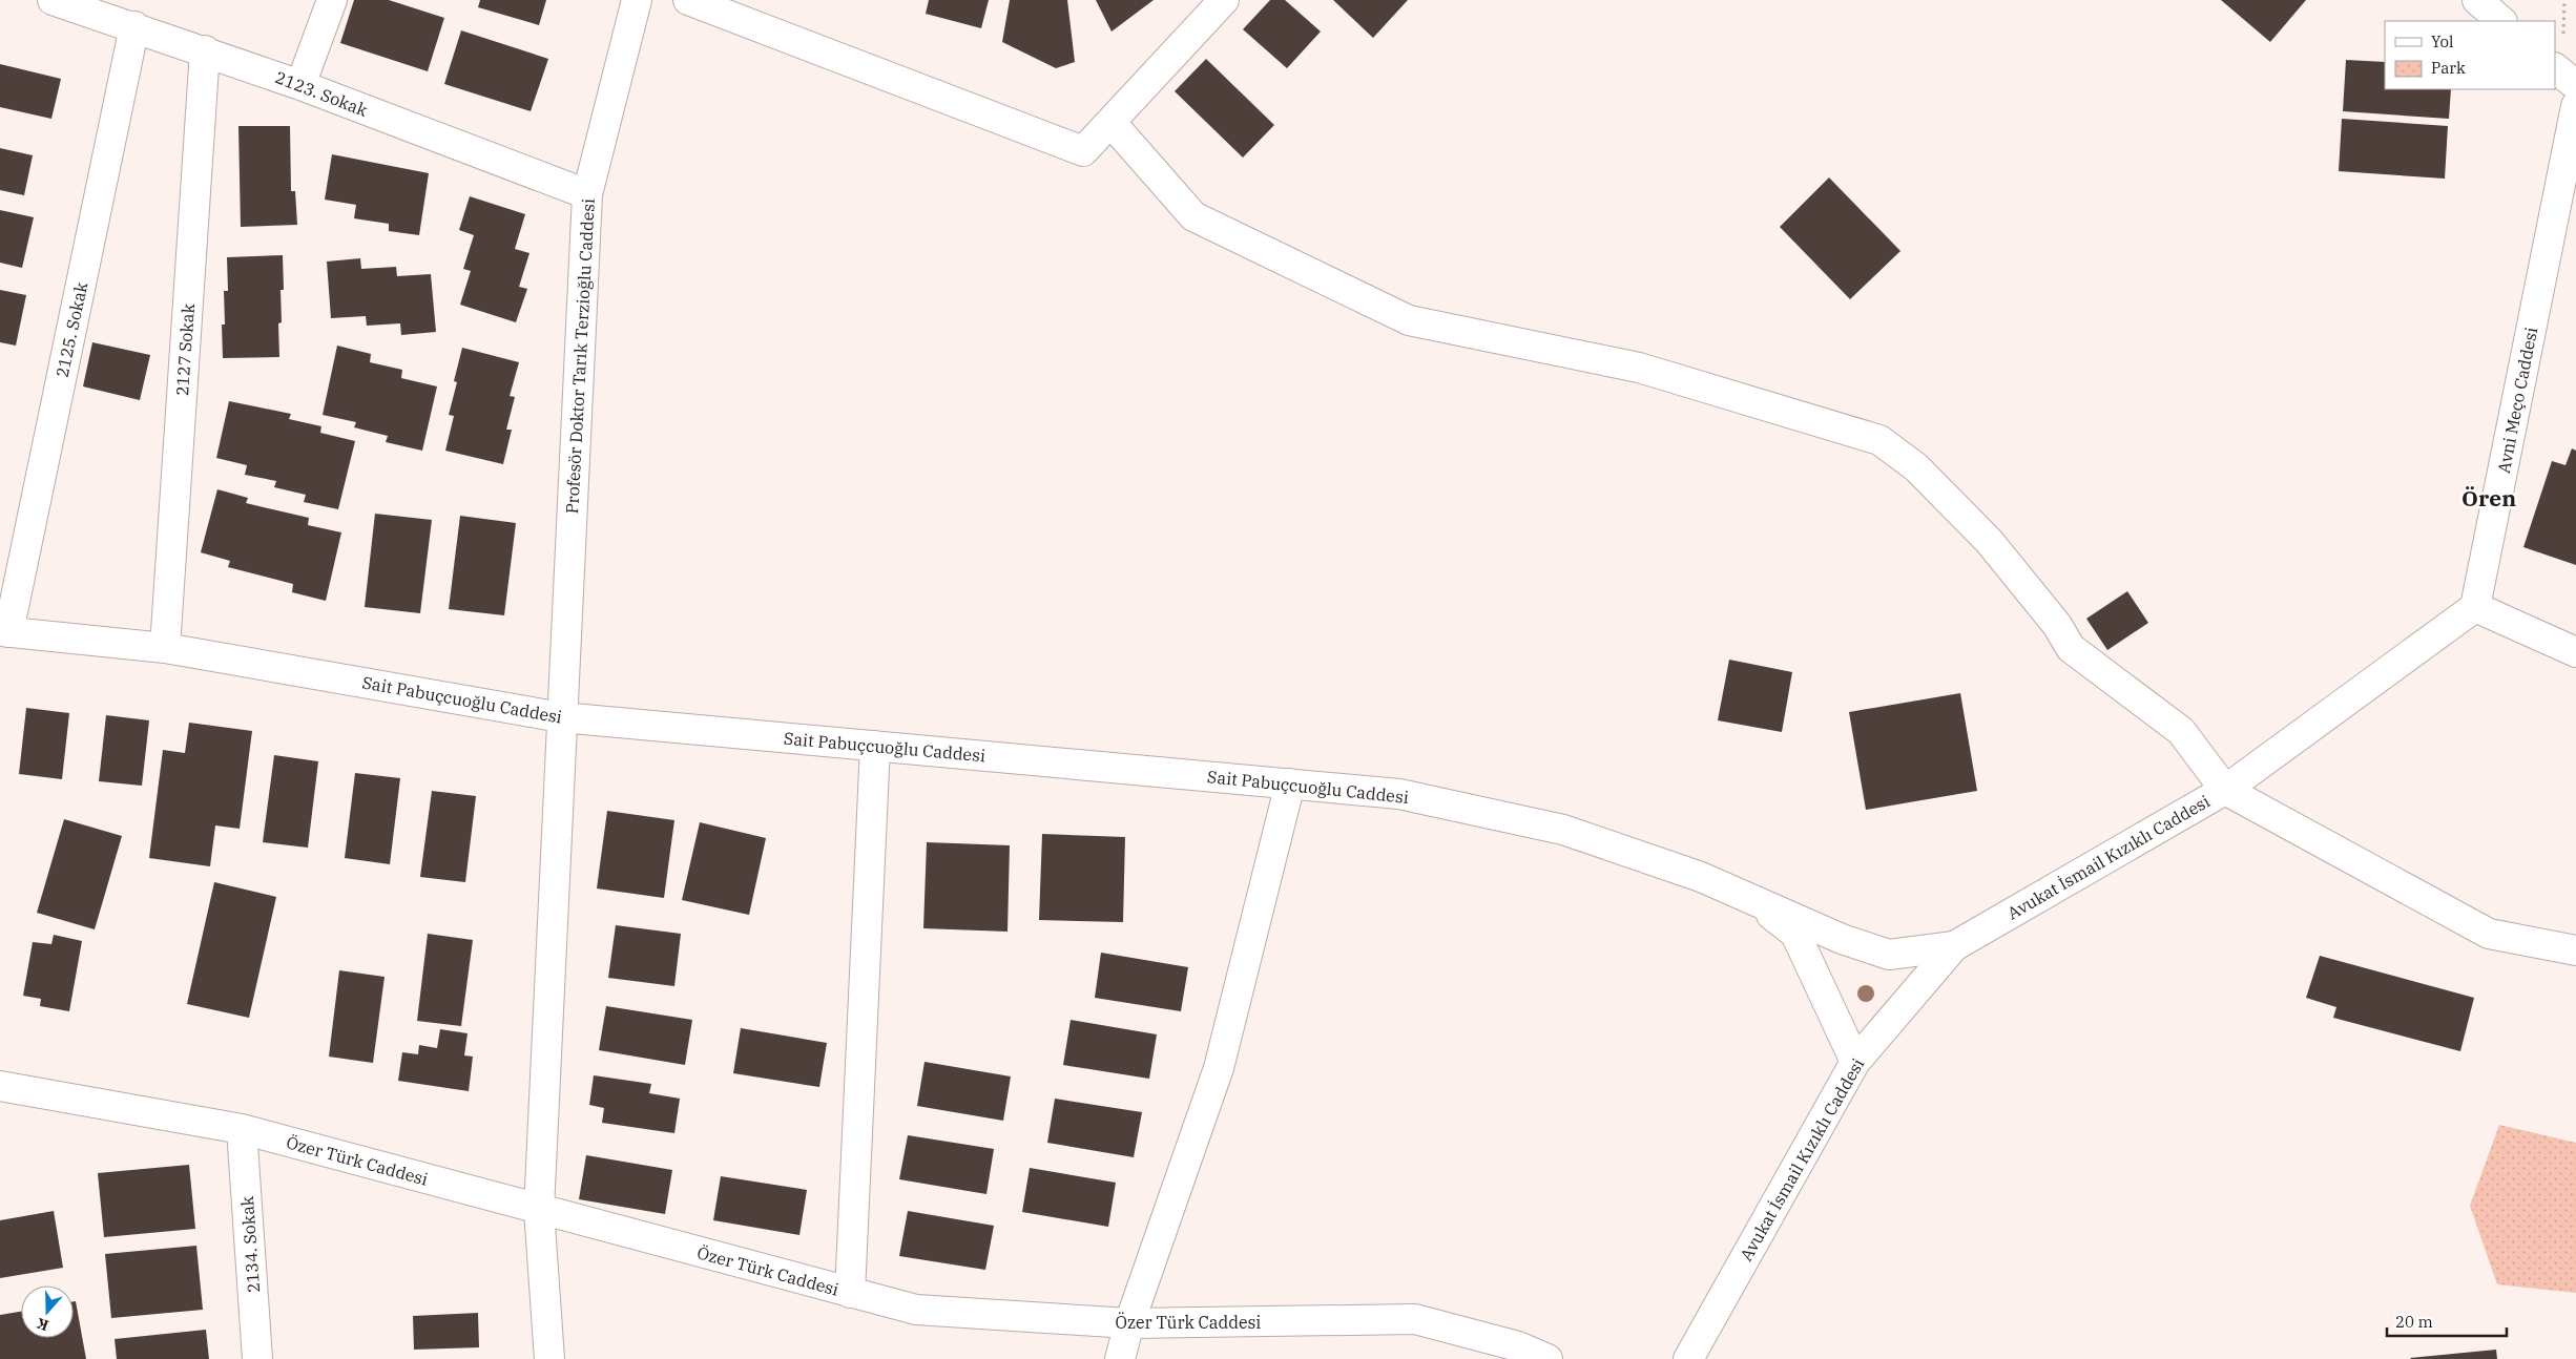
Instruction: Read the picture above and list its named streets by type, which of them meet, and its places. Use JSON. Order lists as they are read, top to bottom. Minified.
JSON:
{"streets":{"street":["2123. Sokak","2125. Sokak","2127 Sokak","Profesör Doktor Tarık Terzioğlu Caddesi","Avni Meço Caddesi","Sait Pabuçcuoğlu Caddesi","Avukat İsmail Kızıklı Caddesi","Özer Türk Caddesi","2134. Sokak"]},"crossings":[["2123. Sokak","2125. Sokak"],["2123. Sokak","2127 Sokak"],["2123. Sokak","Profesör Doktor Tarık Terzioğlu Caddesi"],["2125. Sokak","Sait Pabuçcuoğlu Caddesi"],["2127 Sokak","Sait Pabuçcuoğlu Caddesi"],["Profesör Doktor Tarık Terzioğlu Caddesi","Sait Pabuçcuoğlu Caddesi"],["Profesör Doktor Tarık Terzioğlu Caddesi","Özer Türk Caddesi"],["Özer Türk Caddesi","2134. Sokak"]],"districts":["Ören"],"legend":["Yol","Park"],"scale_bar":"20 m","north":"bottom"}
